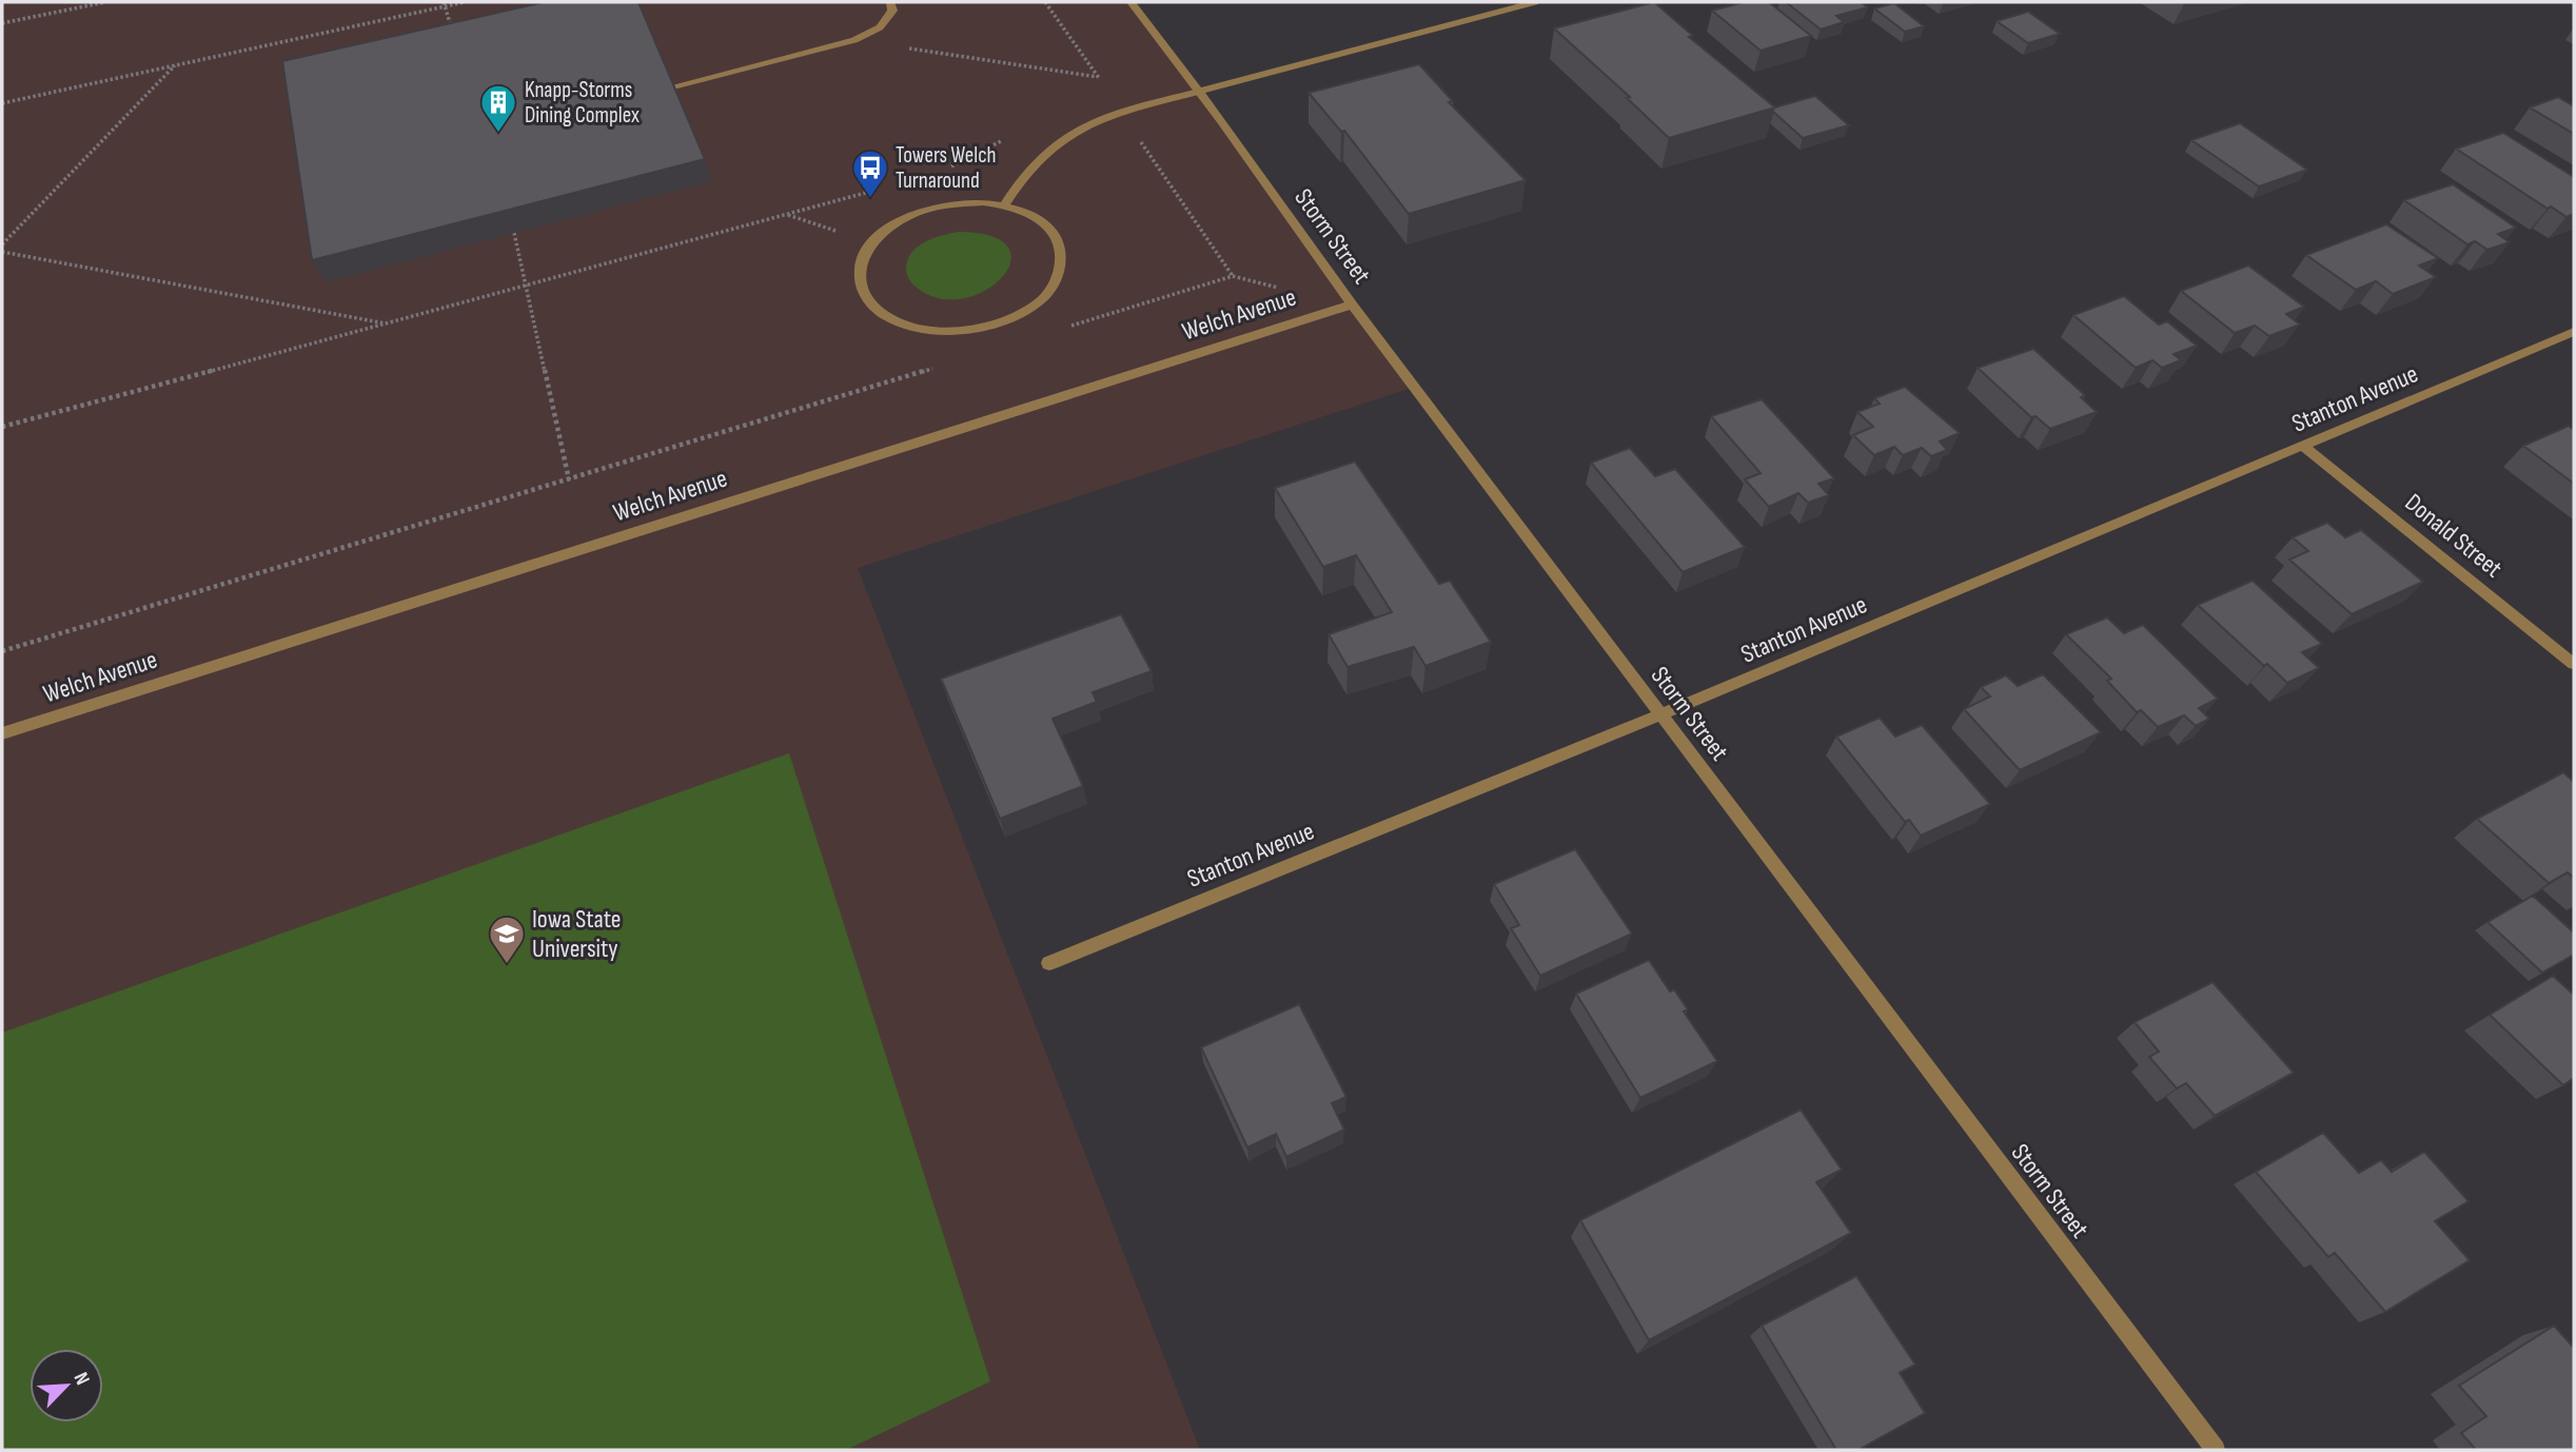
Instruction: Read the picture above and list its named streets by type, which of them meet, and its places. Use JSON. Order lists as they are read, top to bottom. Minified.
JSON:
{"streets":{"street":["Storm Street","Welch Avenue","Stanton Avenue","Donald Street"]},"crossings":[["Storm Street","Welch Avenue"],["Storm Street","Stanton Avenue"],["Stanton Avenue","Donald Street"]],"places":{"building":["Knapp-Storms Dining Complex"],"bus stop":["Towers Welch Turnaround"],"school or university":["Iowa State University"]},"north":"top right"}
